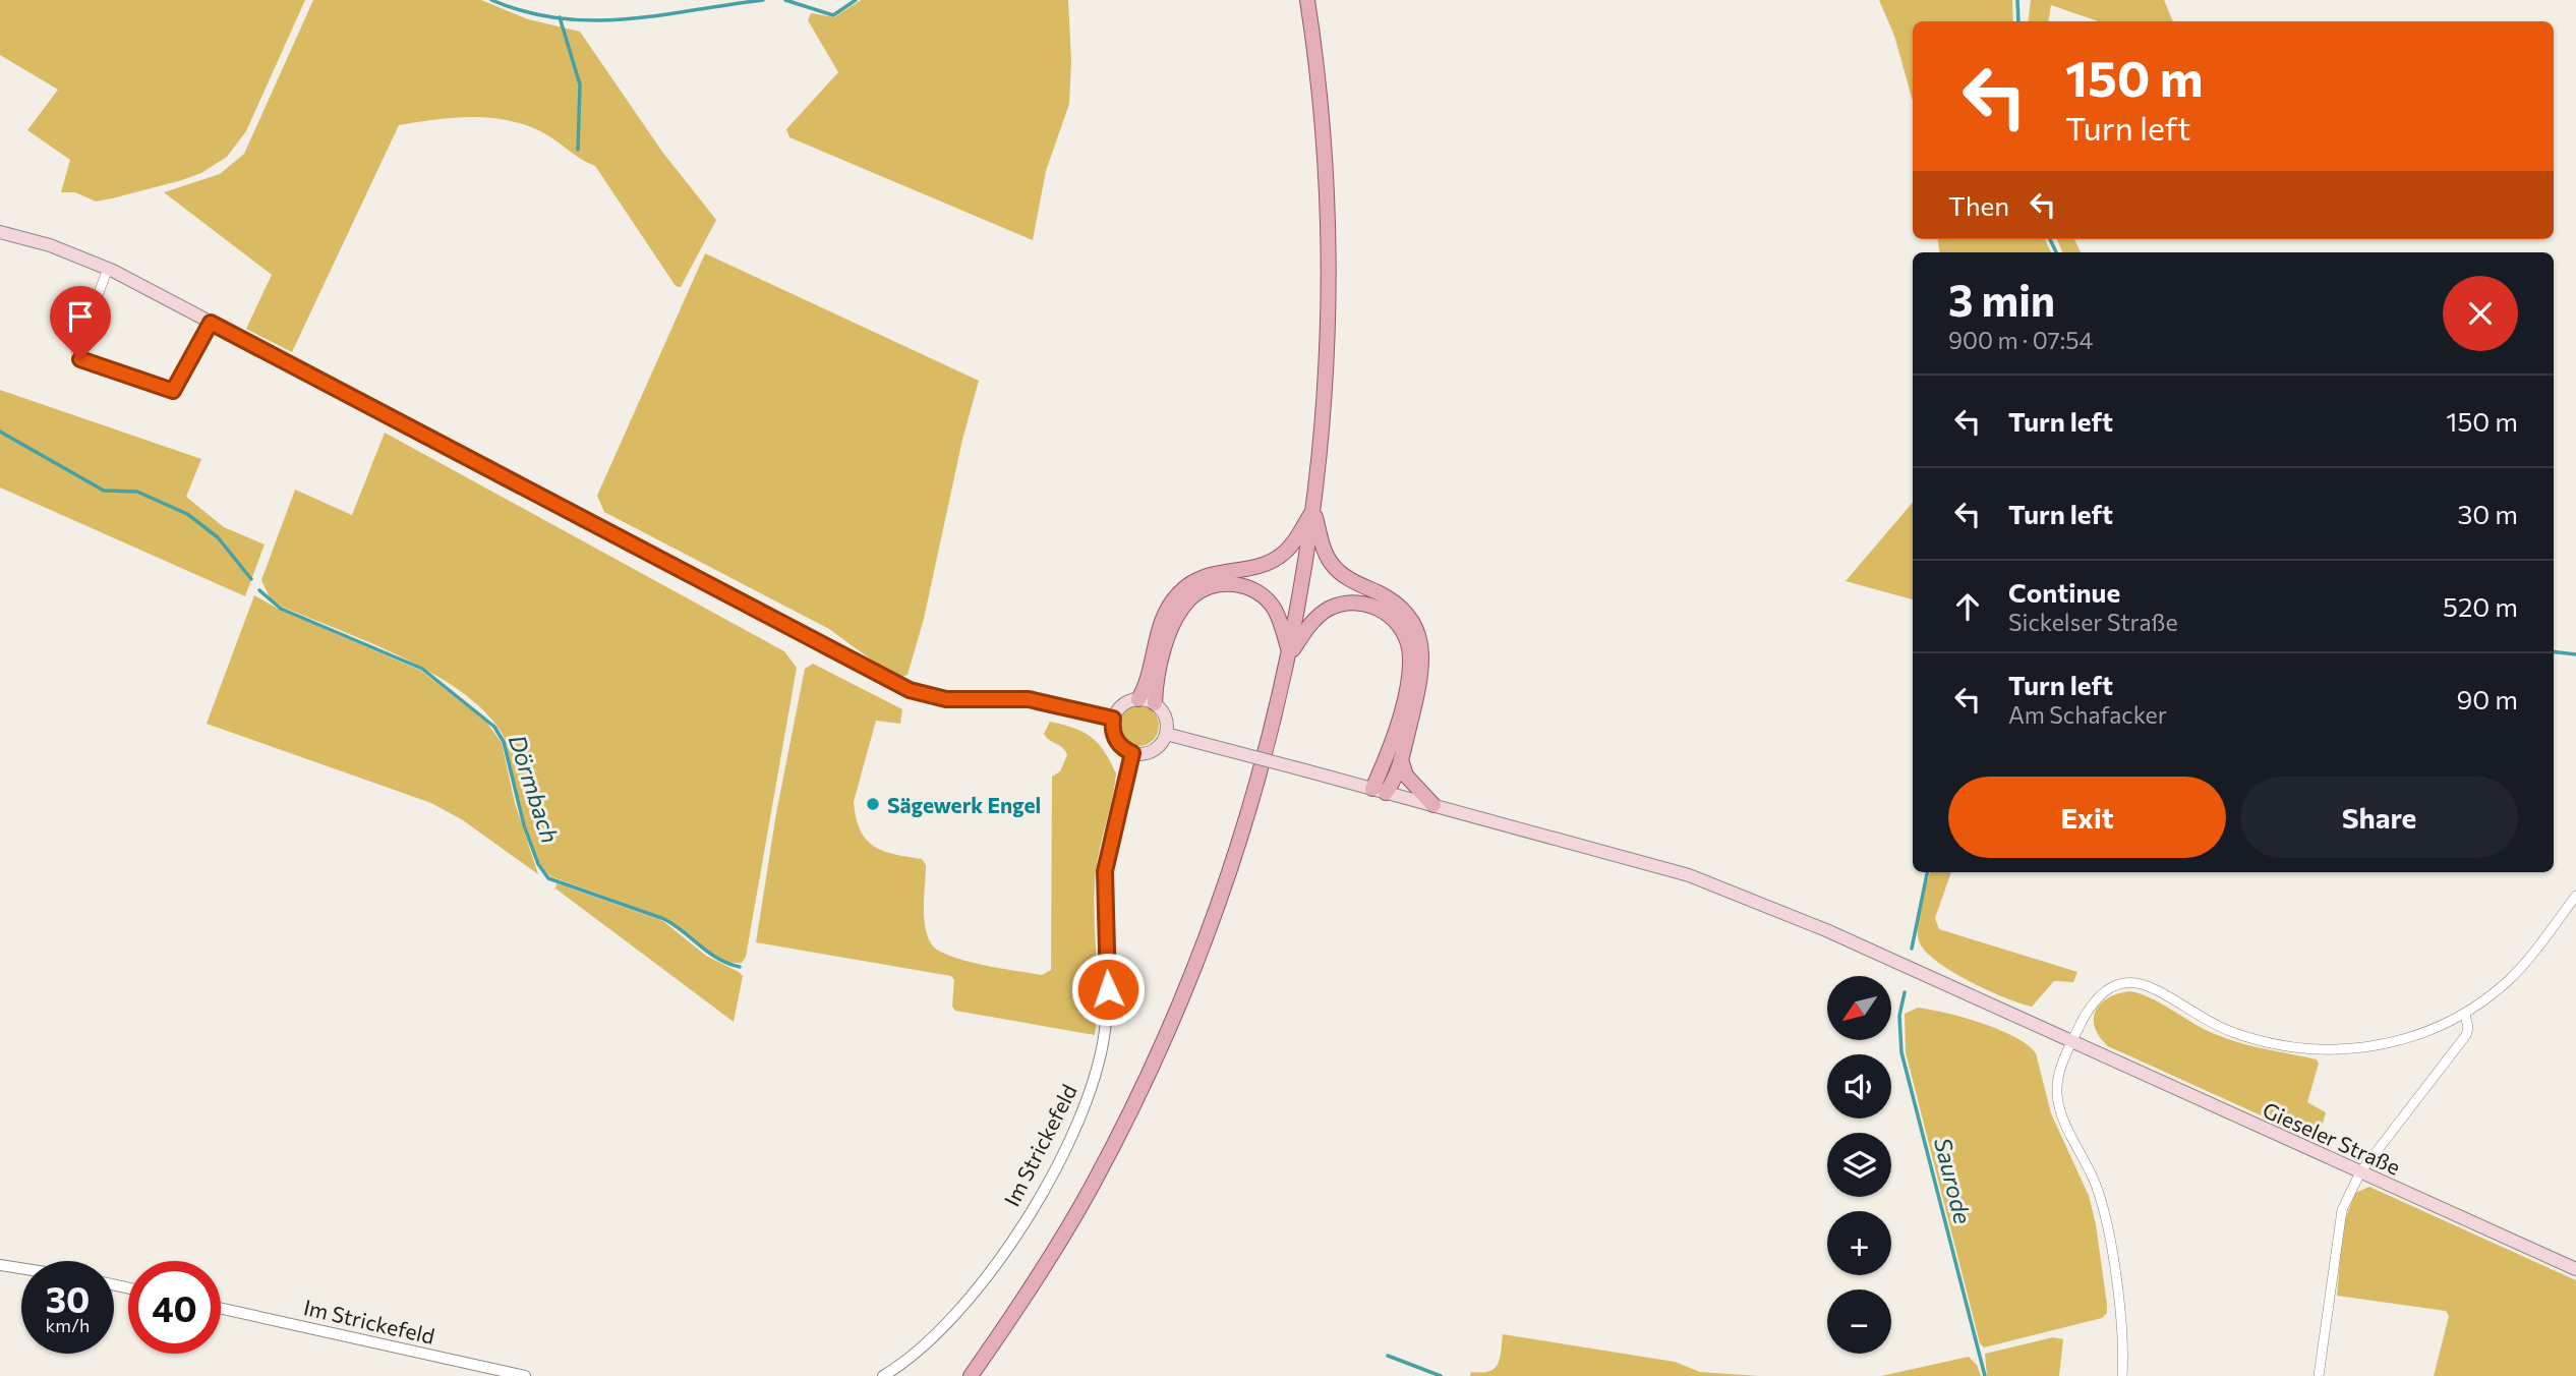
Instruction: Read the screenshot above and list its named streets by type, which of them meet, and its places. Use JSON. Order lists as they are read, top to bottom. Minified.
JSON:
{"streets":{"main road":["Gieseler Straße"],"street":["Im Strickefeld"]},"crossings":[["Gieseler Straße","Im Strickefeld"]],"water":["Dörmbach","Saurode"],"places":["Sägewerk Engel"],"north":"bottom left","page":{"turn":["150 m","Turn left"],"then":"Then","heading":["3 min","900 m · 07:54"],"list":[{"name":"Turn left","value":"150 m"},{"name":"Turn left","value":"30 m"},{"name":"Continue","note":"Sickelser Straße","value":"520 m"},{"name":"Turn left","note":"Am Schafacker","value":"90 m"}],"buttons":["Exit","Share"],"map_buttons":["+","−"],"speed":"30 km/h","limit":"40"}}
